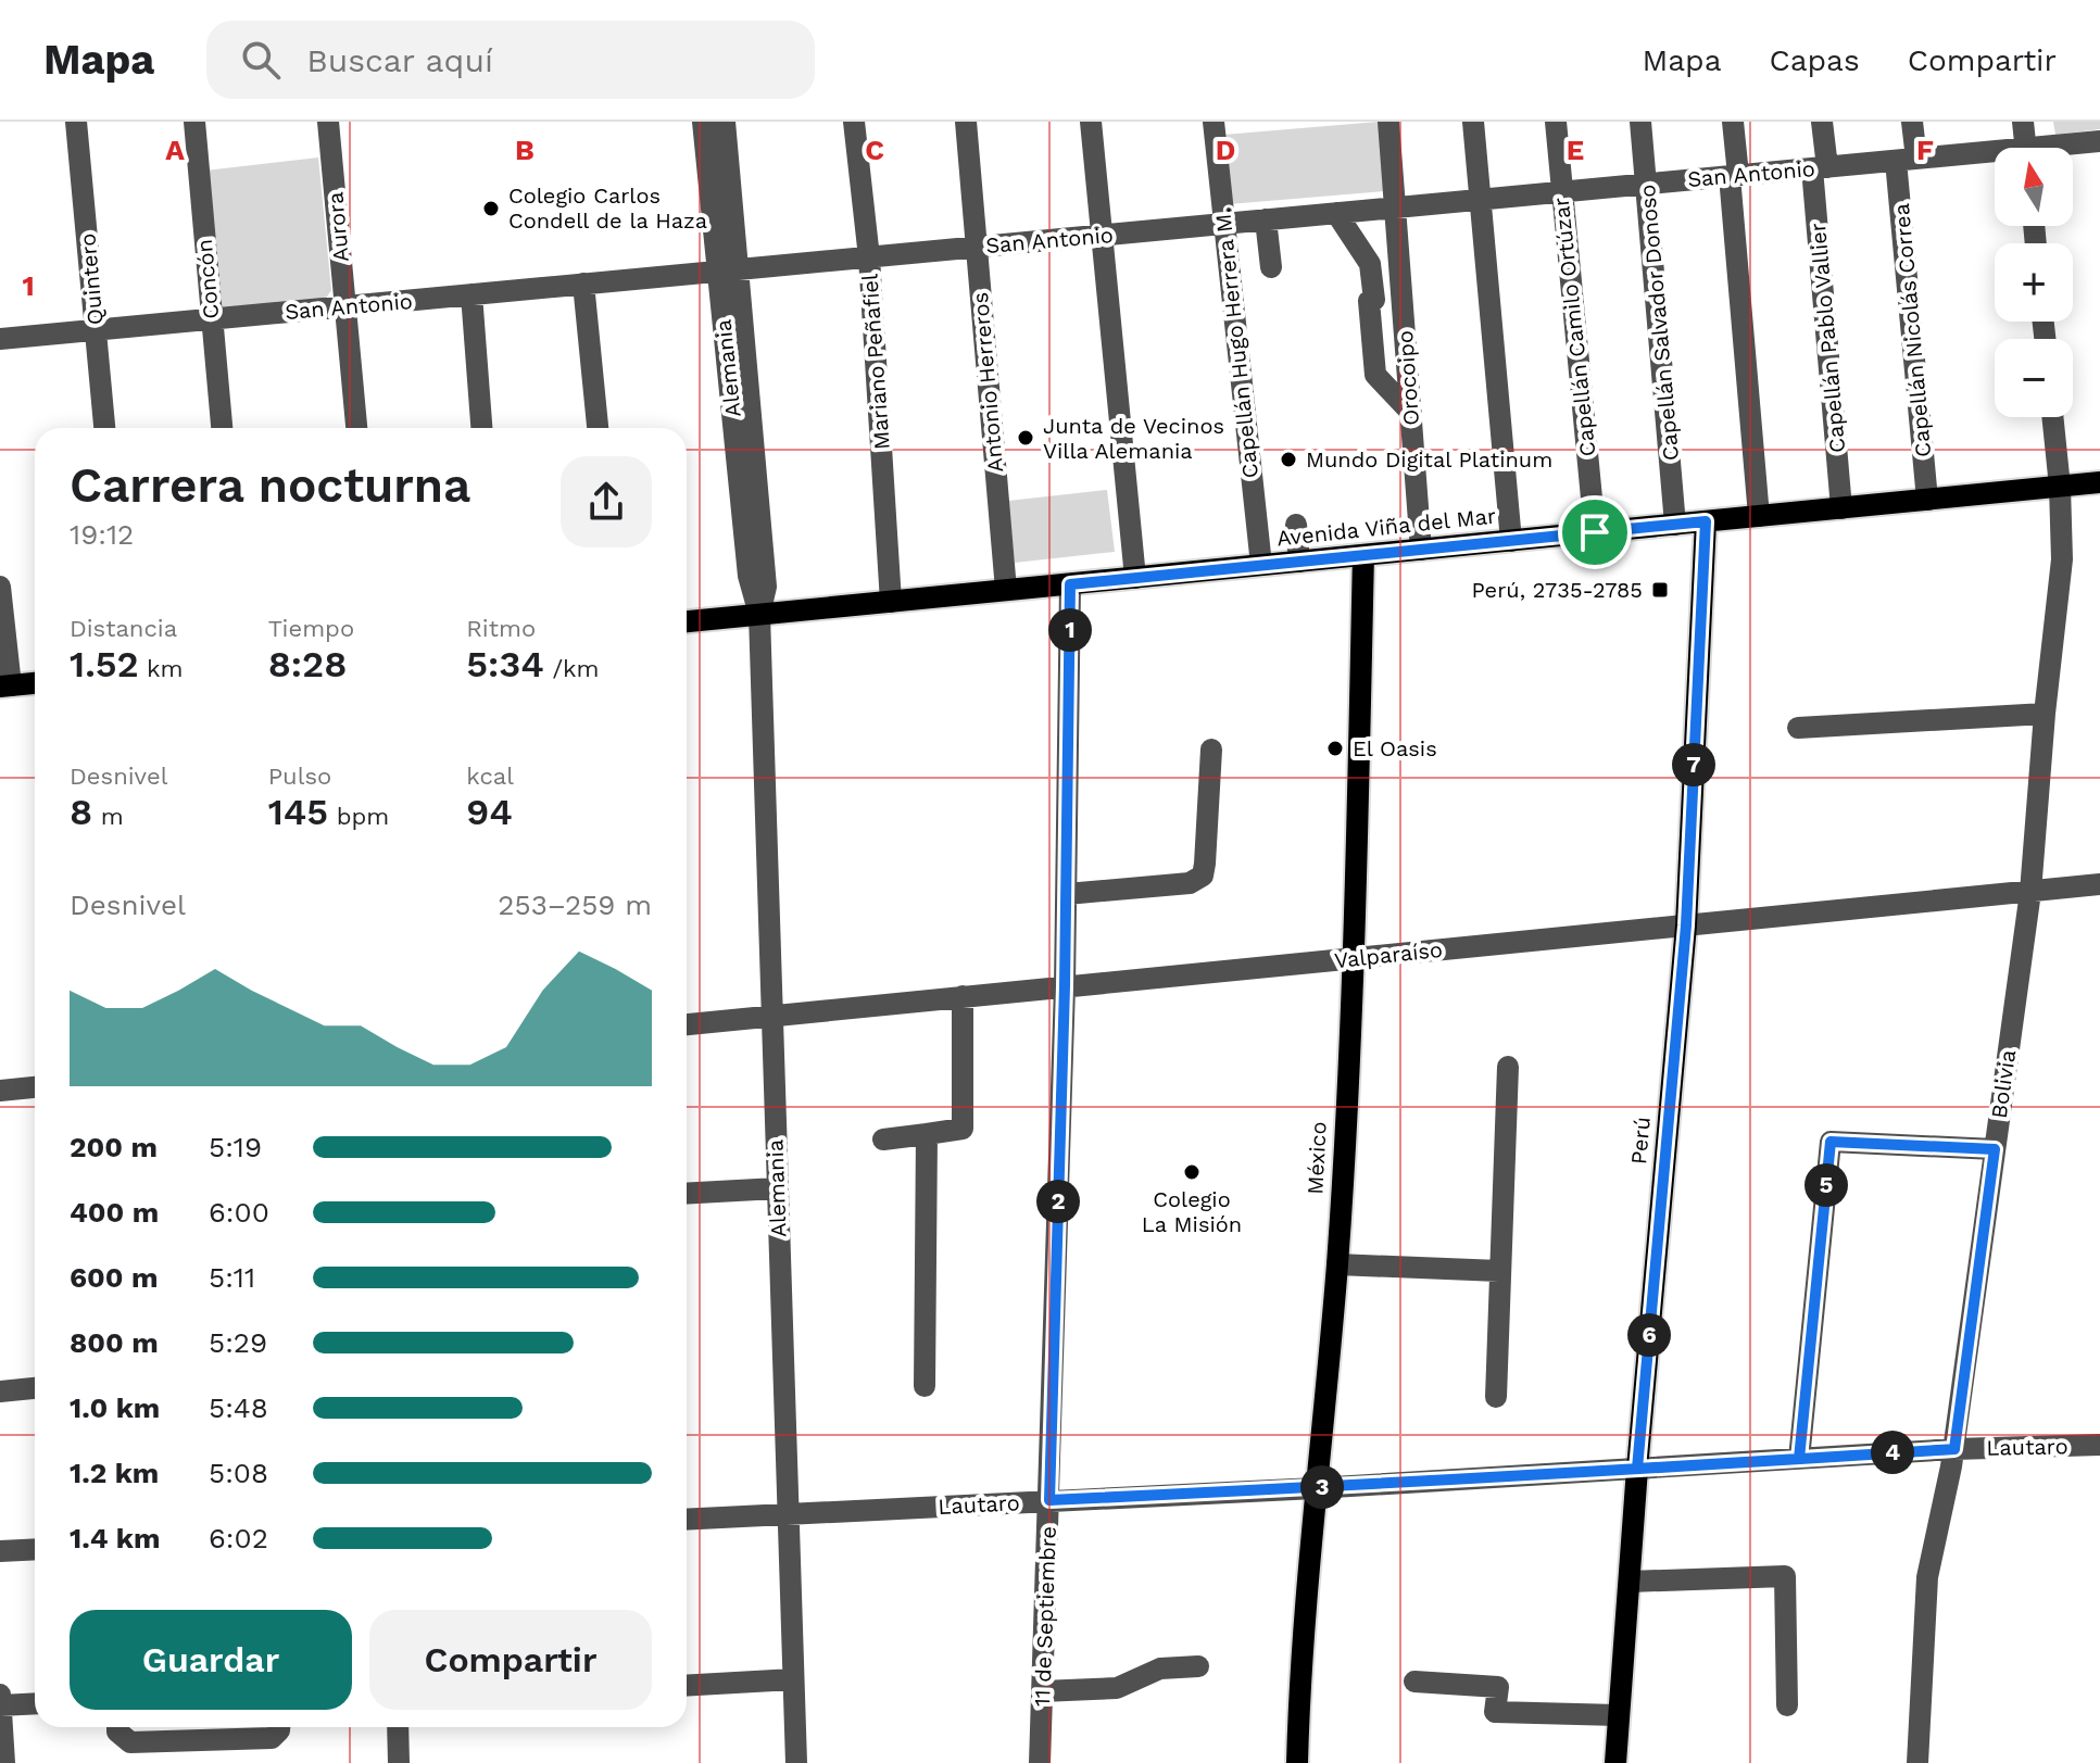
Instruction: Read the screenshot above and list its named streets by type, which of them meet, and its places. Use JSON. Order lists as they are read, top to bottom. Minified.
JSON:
{"streets":{"main road":["Avenida Viña del Mar","Perú","México"],"street":["San Antonio","Aurora","Quintero","Concón","Capellán Salvador Donoso","Capellán Camilo Ortúzar","Capellán Nicolás Correa","Capellán Pablo Vallier","Capellán Hugo Herrera M.","Mariano Peñafiel","Alemania","Orocoipo","Antonio Herreros","Valparaíso","Bolivia","Lautaro","11 de Septiembre"]},"crossings":[["San Antonio","Aurora"],["San Antonio","Quintero"],["San Antonio","Concón"],["San Antonio","Capellán Salvador Donoso"],["San Antonio","Capellán Camilo Ortúzar"],["San Antonio","Capellán Nicolás Correa"],["San Antonio","Capellán Pablo Vallier"],["San Antonio","Capellán Hugo Herrera M."],["San Antonio","Mariano Peñafiel"],["San Antonio","Alemania"],["San Antonio","Orocoipo"],["San Antonio","Antonio Herreros"],["Capellán Salvador Donoso","Avenida Viña del Mar"],["Capellán Camilo Ortúzar","Avenida Viña del Mar"],["Capellán Nicolás Correa","Avenida Viña del Mar"],["Capellán Pablo Vallier","Avenida Viña del Mar"],["Capellán Hugo Herrera M.","Avenida Viña del Mar"],["Mariano Peñafiel","Avenida Viña del Mar"],["Alemania","Avenida Viña del Mar"],["Alemania","Valparaíso"],["Alemania","Lautaro"],["Orocoipo","Avenida Viña del Mar"],["Antonio Herreros","Avenida Viña del Mar"],["Avenida Viña del Mar","Bolivia"],["Avenida Viña del Mar","Perú"],["Avenida Viña del Mar","México"],["Avenida Viña del Mar","11 de Septiembre"],["Valparaíso","Bolivia"],["Valparaíso","Perú"],["Valparaíso","México"],["Valparaíso","11 de Septiembre"],["Bolivia","Lautaro"],["Perú","Lautaro"],["México","Lautaro"],["Lautaro","11 de Septiembre"]],"places":{"other":["Colegio Carlos Condell de la Haza","Junta de Vecinos Villa Alemania","Mundo Digital Platinum","El Oasis","Colegio La Misión"],"transit":["Perú, 2735-2785"]},"north":"top","page":{"header":"Mapa","search":"Buscar aquí","nav":["Mapa","Capas","Compartir"],"map_buttons":["+","−"],"heading":["Carrera nocturna","19:12"],"stats":[["Distancia","1.52 km"],["Tiempo","8:28"],["Ritmo","5:34 /km"],["Desnivel","8 m"],["Pulso","145 bpm"],["kcal","94"]],"pins":["1","7","5","2","6","4","3"],"chart":["Desnivel","253–259 m"],"list":[{"name":"200 m","note":"5:19"},{"name":"400 m","note":"6:00"},{"name":"600 m","note":"5:11"},{"name":"800 m","note":"5:29"},{"name":"1.0 km","note":"5:48"},{"name":"1.2 km","note":"5:08"},{"name":"1.4 km","note":"6:02"}],"buttons":["Guardar","Compartir"]},"grid":{"columns":["A","B","C","D","E","F"],"rows":["1"]}}
